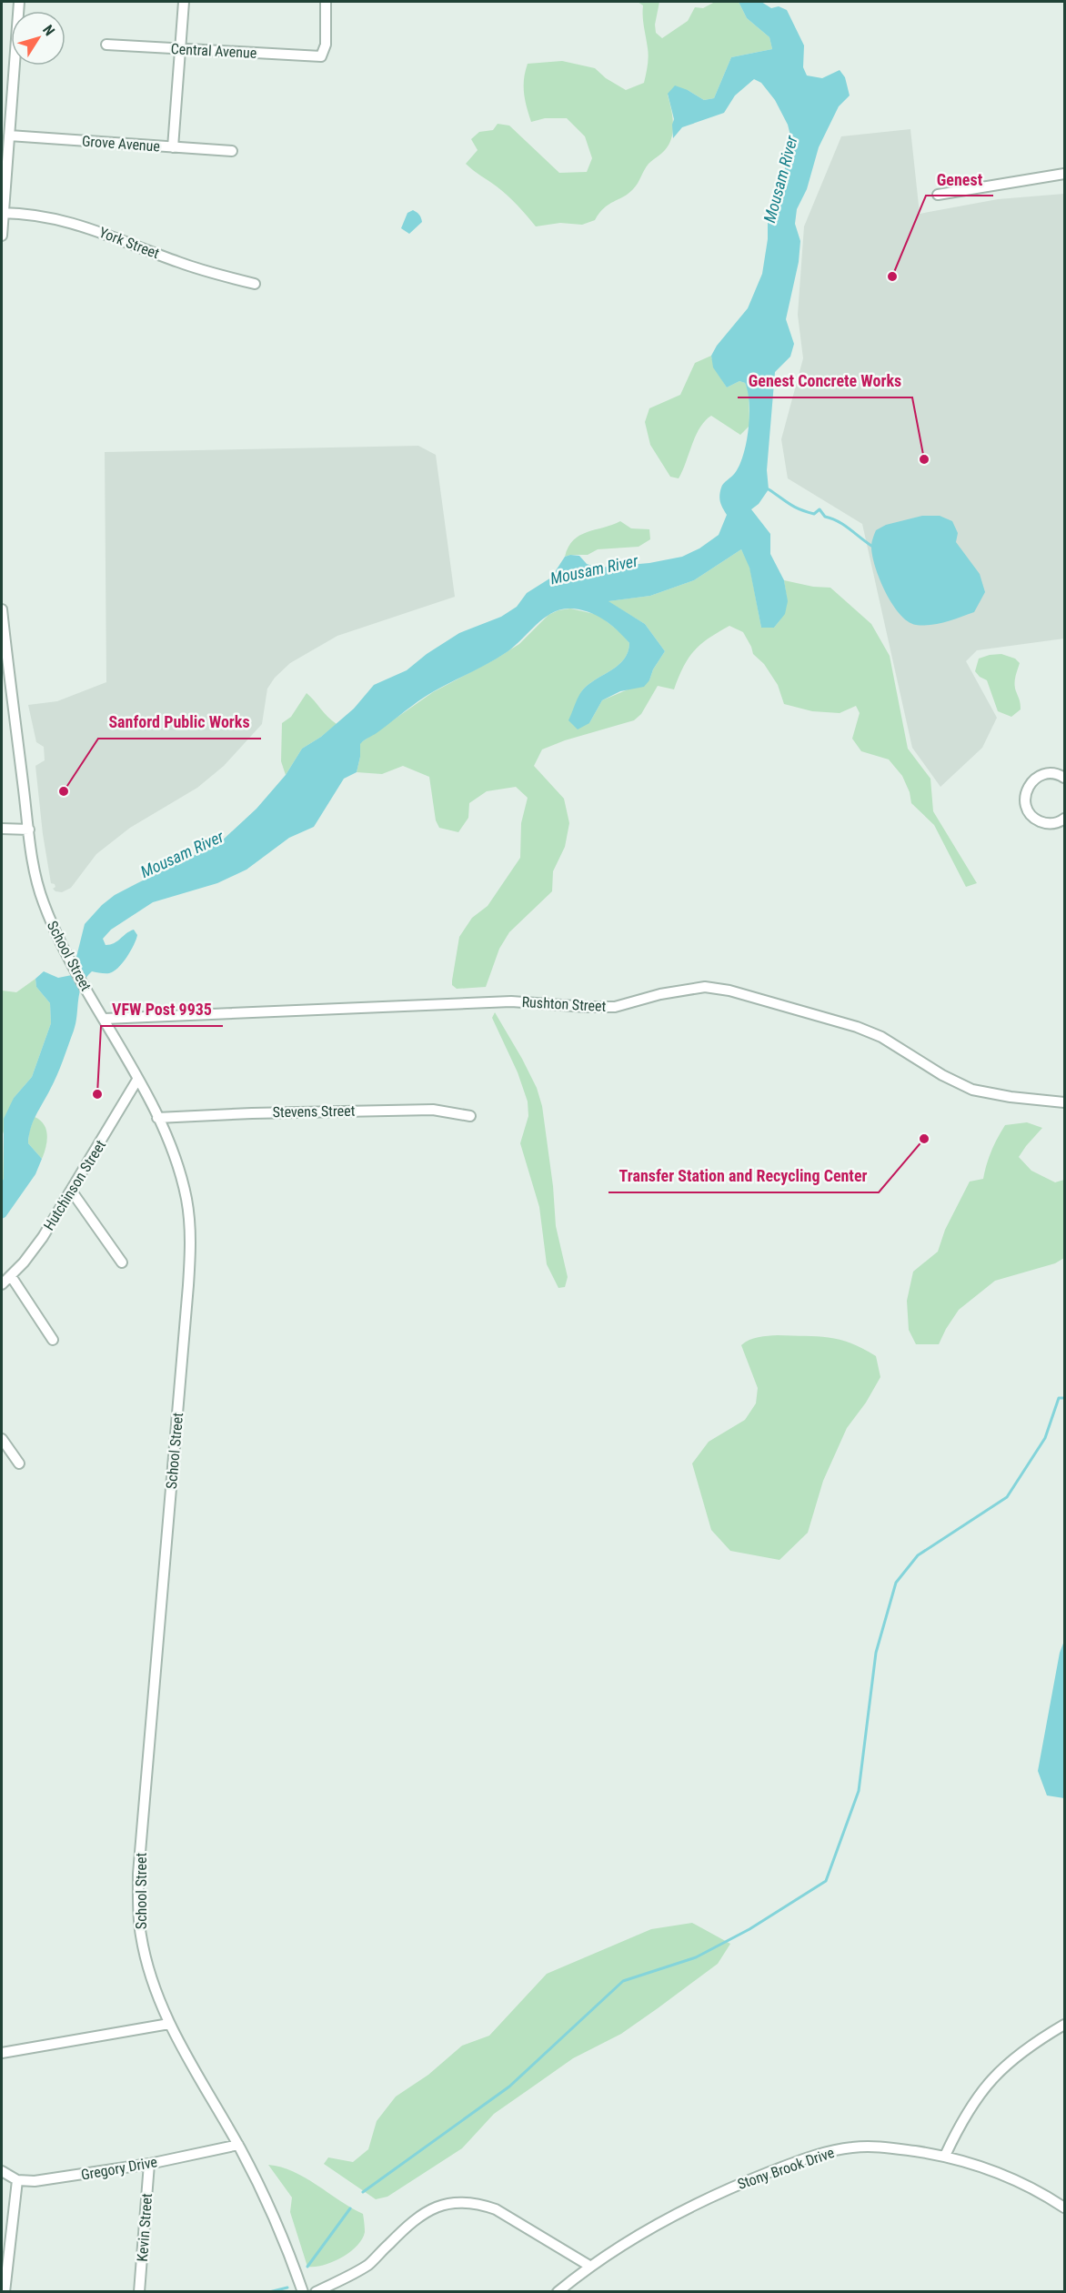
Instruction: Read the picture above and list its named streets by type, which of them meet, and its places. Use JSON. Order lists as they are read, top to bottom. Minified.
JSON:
{"streets":{"street":["Central Avenue","Grove Avenue","York Street","School Street","Rushton Street","Stevens Street","Hutchinson Street","Gregory Drive","Stony Brook Drive","Kevin Street"]},"crossings":[["School Street","Rushton Street"],["School Street","Stevens Street"],["School Street","Hutchinson Street"],["School Street","Gregory Drive"],["Gregory Drive","Kevin Street"]],"water":["Mousam River"],"places":["Genest","Genest Concrete Works","Sanford Public Works","VFW Post 9935","Transfer Station and Recycling Center"],"north":"top right"}
